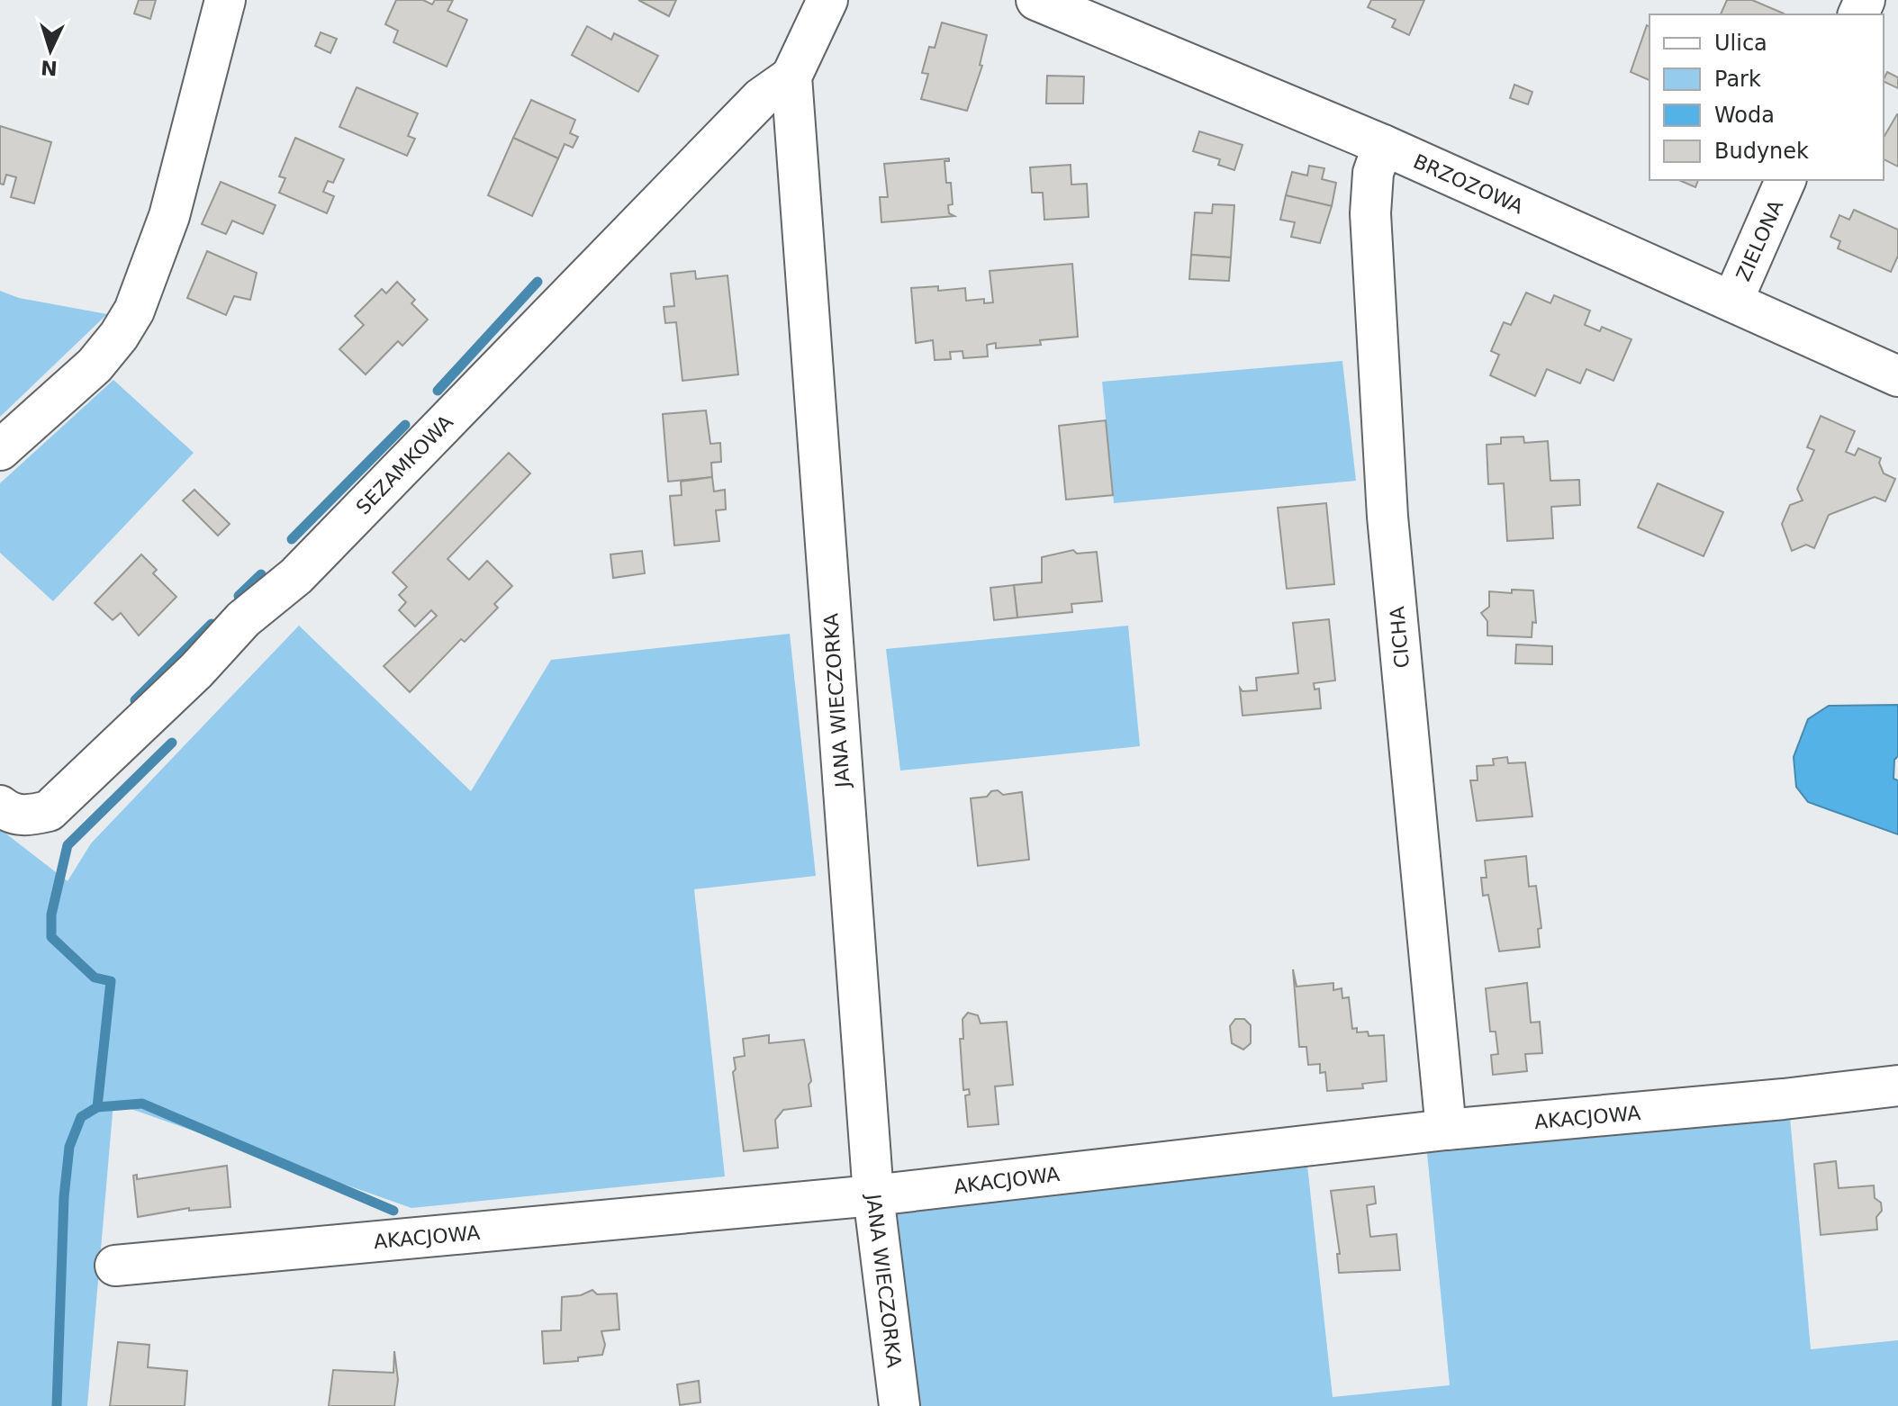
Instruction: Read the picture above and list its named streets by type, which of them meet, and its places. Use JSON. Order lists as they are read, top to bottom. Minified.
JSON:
{"streets":{"street":["BRZOZOWA","ZIELONA","SEZAMKOWA","CICHA","JANA WIECZORKA","AKACJOWA"]},"crossings":[["BRZOZOWA","ZIELONA"],["BRZOZOWA","CICHA"],["SEZAMKOWA","JANA WIECZORKA"],["CICHA","AKACJOWA"],["JANA WIECZORKA","AKACJOWA"]],"legend":["Ulica","Park","Woda","Budynek"],"north":"bottom"}
